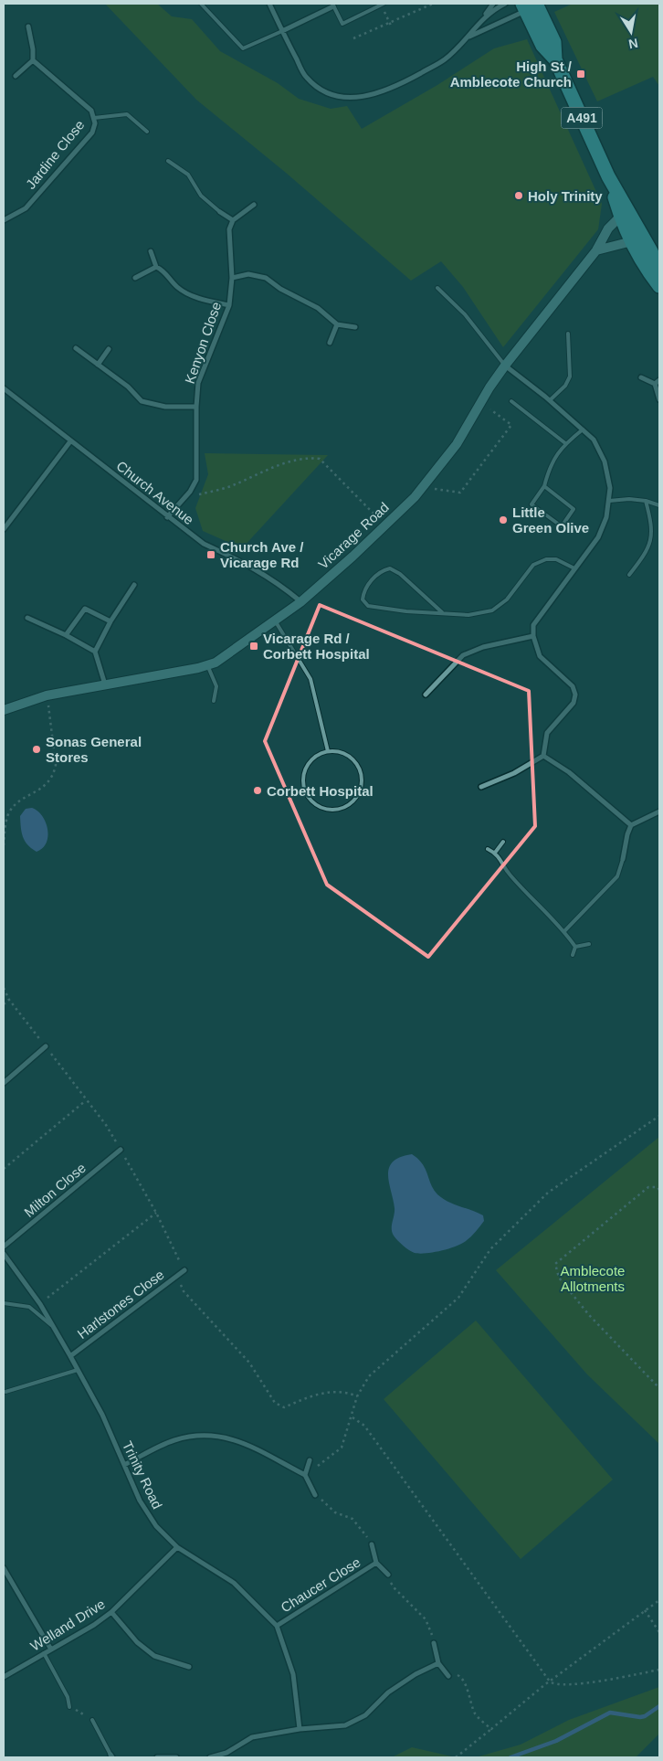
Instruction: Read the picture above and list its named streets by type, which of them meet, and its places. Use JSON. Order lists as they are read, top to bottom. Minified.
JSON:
{"streets":{"highway":["A491"],"street":["Jardine Close","Kenyon Close","Church Avenue","Vicarage Road","Milton Close","Harlstones Close","Trinity Road","Chaucer Close","Welland Drive"]},"crossings":[["A491","Vicarage Road"],["Kenyon Close","Church Avenue"],["Church Avenue","Vicarage Road"],["Harlstones Close","Trinity Road"],["Trinity Road","Chaucer Close"],["Trinity Road","Welland Drive"]],"parks":["Amblecote Allotments"],"places":{"transit":["High St / Amblecote Church","Church Ave / Vicarage Rd","Vicarage Rd / Corbett Hospital"],"other":["Holy Trinity","Little Green Olive","Sonas General Stores","Corbett Hospital"]},"north":"bottom"}
